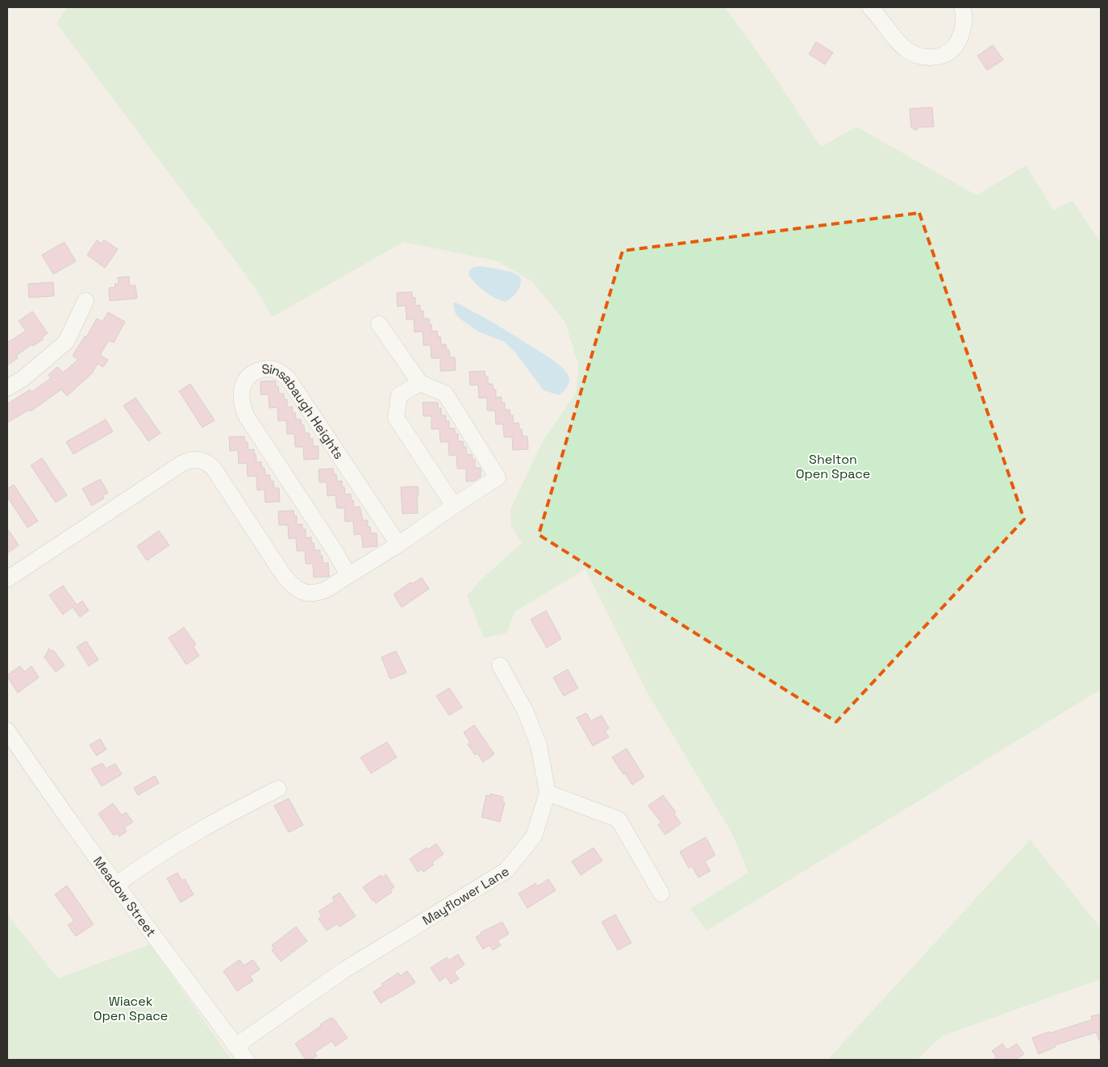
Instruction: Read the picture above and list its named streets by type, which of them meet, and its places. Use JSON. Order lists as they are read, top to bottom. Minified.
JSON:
{"streets":{"street":["Sinsabaugh Heights","Mayflower Lane","Meadow Street"]},"crossings":[["Mayflower Lane","Meadow Street"]],"parks":["Shelton Open Space","Wiacek Open Space"]}
